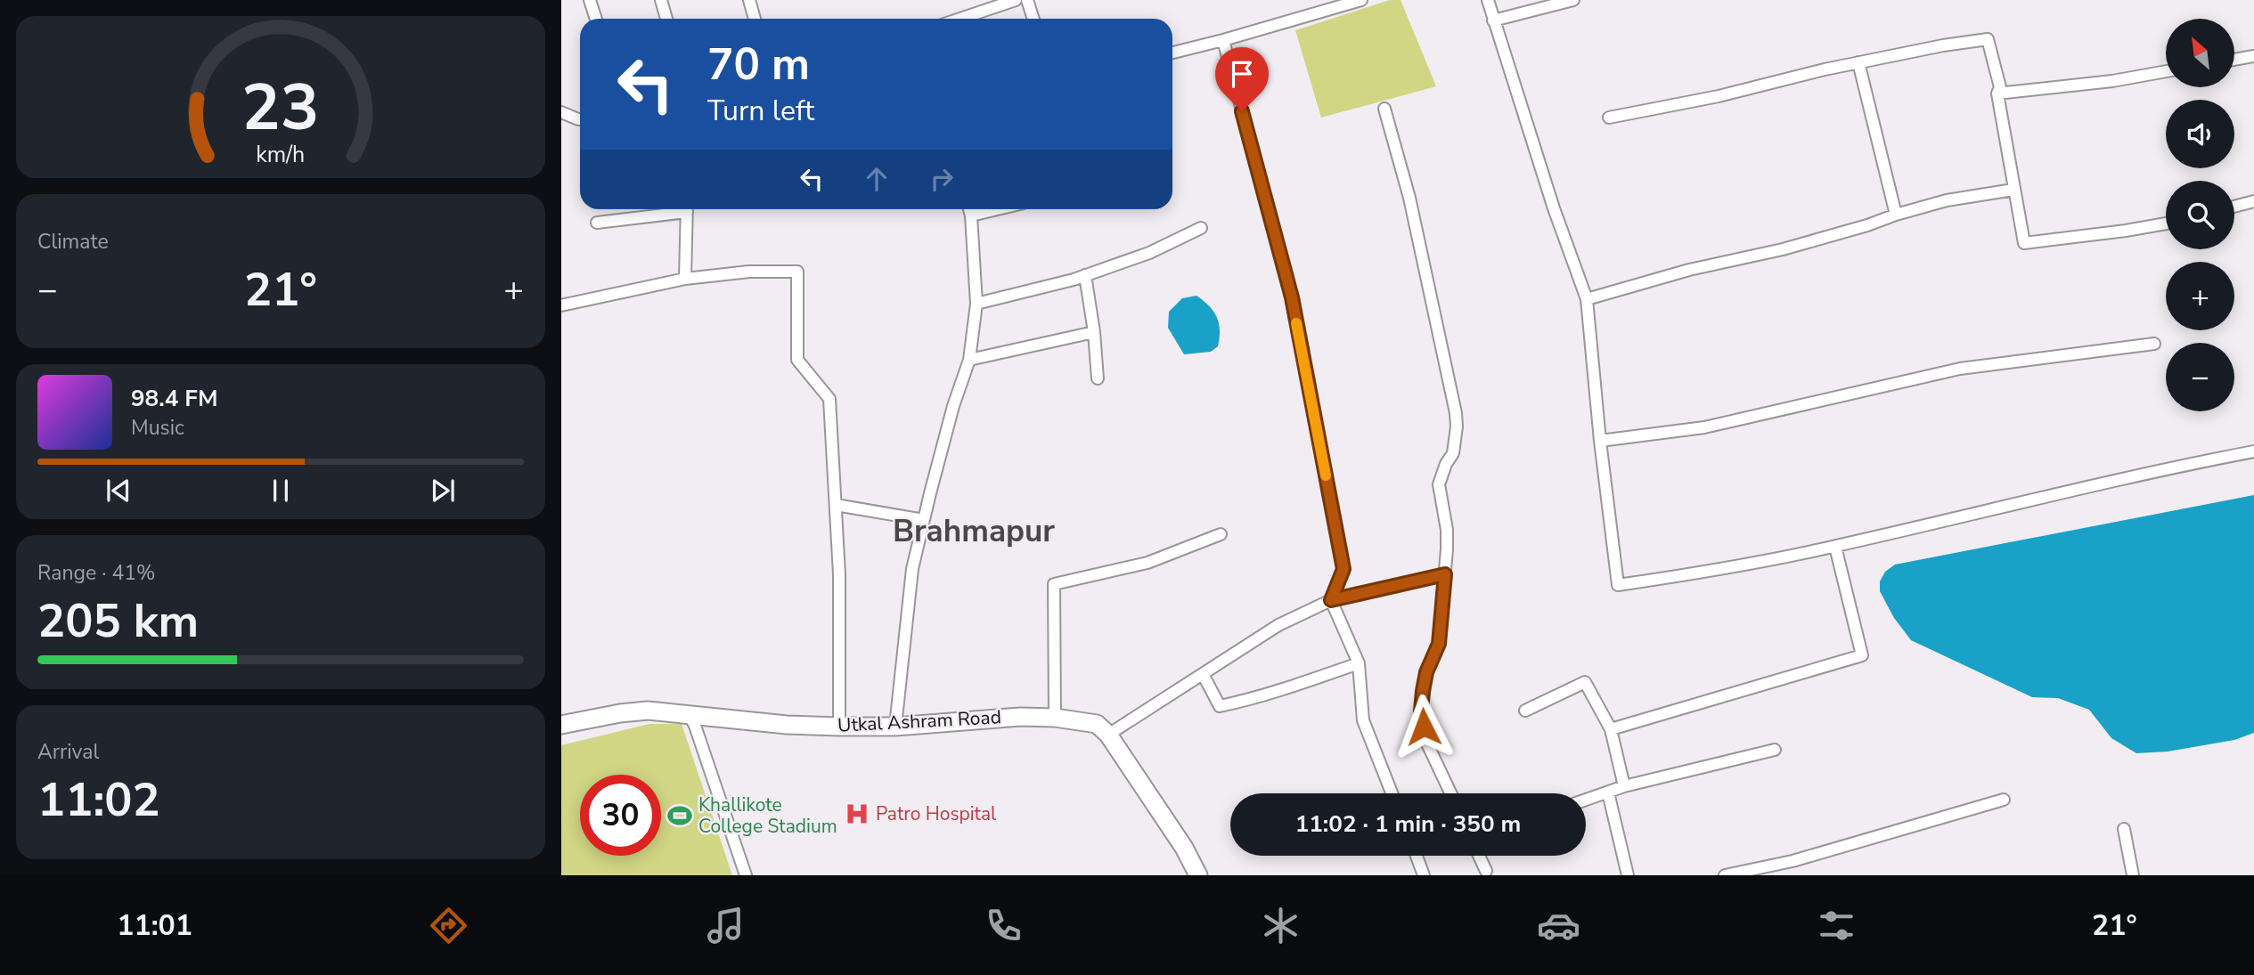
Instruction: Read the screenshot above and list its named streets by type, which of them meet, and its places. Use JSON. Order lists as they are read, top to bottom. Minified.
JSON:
{"streets":{"main road":["Utkal Ashram Road"]},"districts":["Brahmapur"],"places":{"hospital":["Patro Hospital"],"sports":["Khallikote College Stadium"]},"north":"top left","page":{"map_buttons":["+","−"],"turn":["70 m","Turn left"],"tile":["Climate",["Range · 41%","205 km"],["Arrival","11:02"]],"heat":["−","21°","+"],"song":["98.4 FM","Music"],"limit":"30","trip":"11:02 · 1 min · 350 m","tabs":["11:01","21°"],"gauge":["23","km/h"]}}
